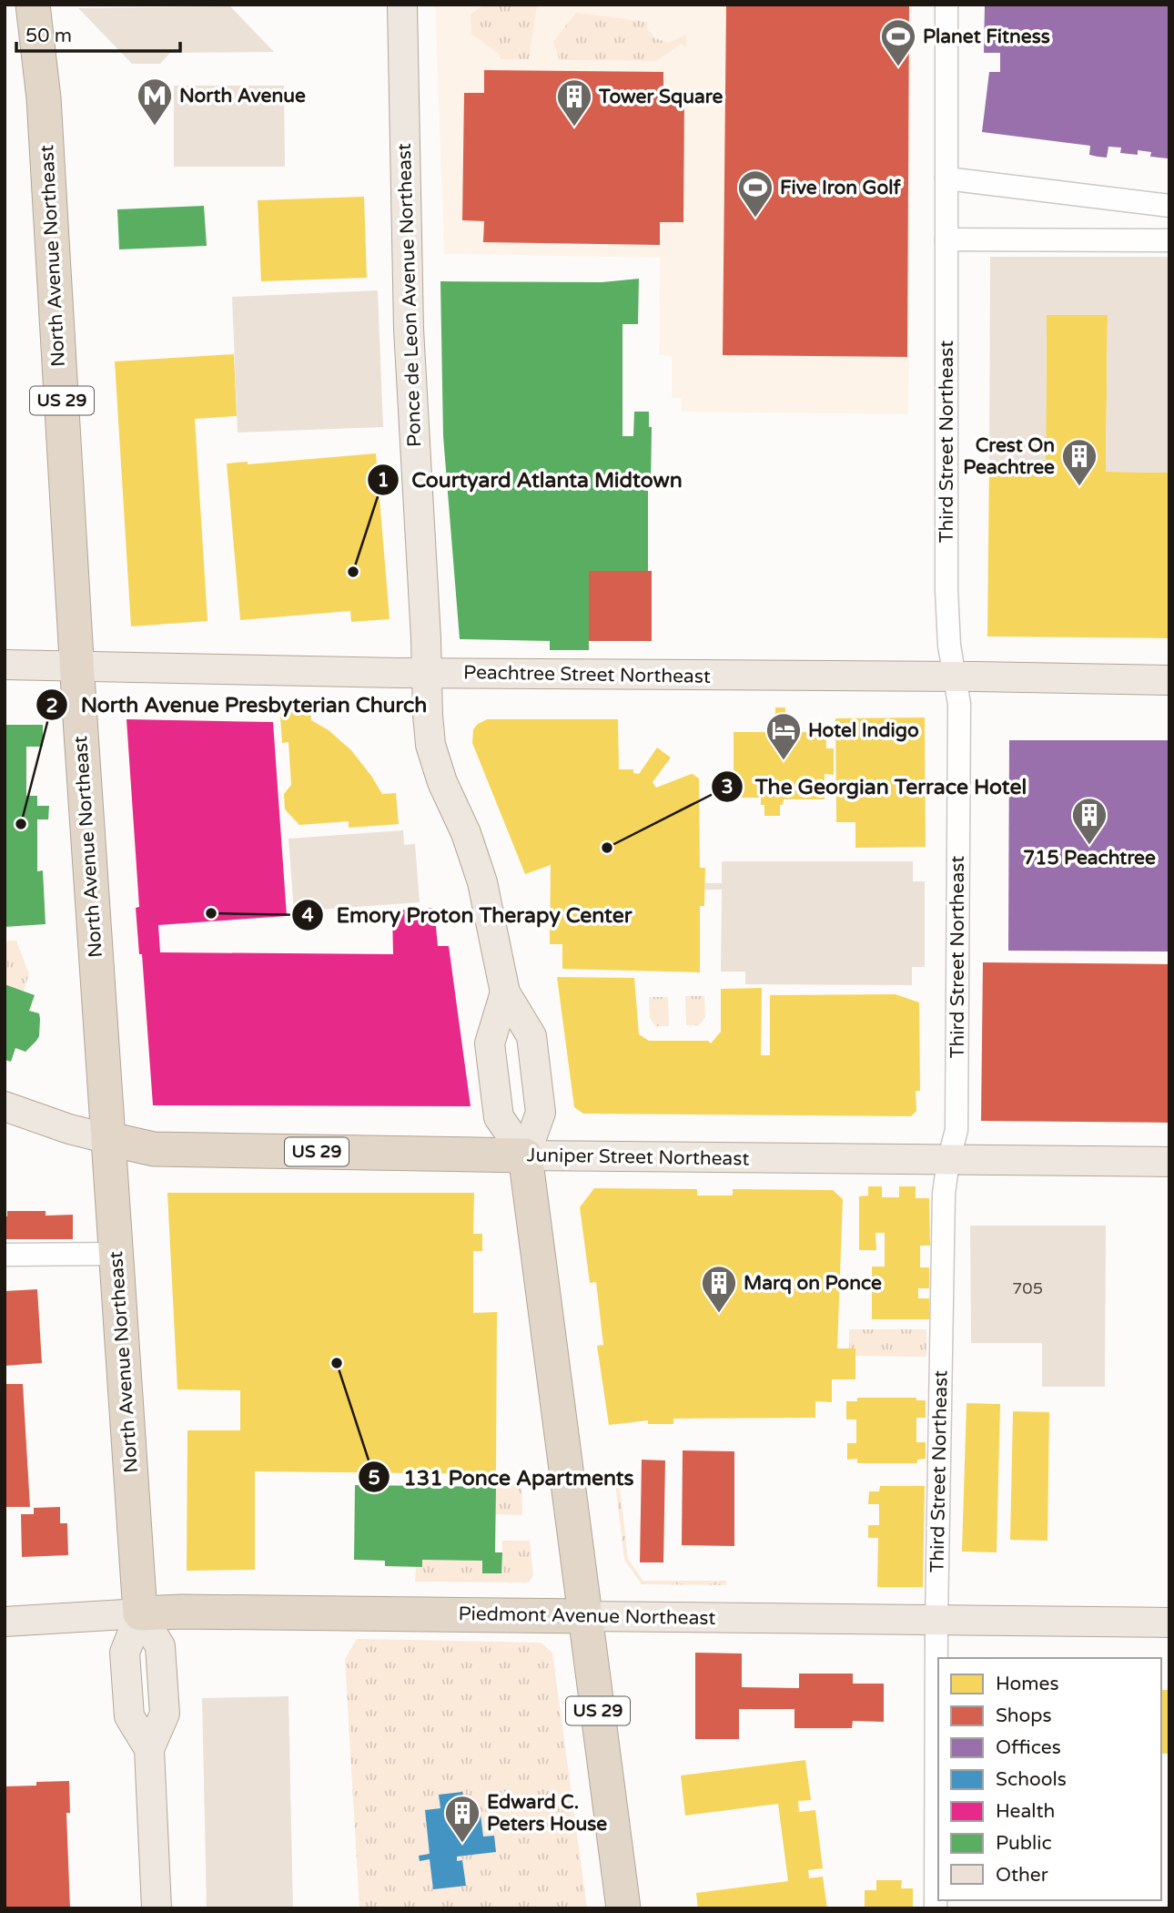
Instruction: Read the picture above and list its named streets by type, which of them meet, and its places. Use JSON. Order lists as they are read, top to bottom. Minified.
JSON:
{"streets":{"highway":["North Avenue Northeast","Ponce de Leon Avenue Northeast","US 29","Juniper Street Northeast","Piedmont Avenue Northeast"],"main road":["Peachtree Street Northeast"],"street":["Third Street Northeast"]},"crossings":[["North Avenue Northeast","Peachtree Street Northeast"],["North Avenue Northeast","Juniper Street Northeast"],["North Avenue Northeast","Piedmont Avenue Northeast"],["Ponce de Leon Avenue Northeast","Peachtree Street Northeast"],["Ponce de Leon Avenue Northeast","Juniper Street Northeast"],["Ponce de Leon Avenue Northeast","Piedmont Avenue Northeast"],["Third Street Northeast","Peachtree Street Northeast"],["Third Street Northeast","Juniper Street Northeast"],["Third Street Northeast","Piedmont Avenue Northeast"]],"places":{"sports":["Planet Fitness","Five Iron Golf"],"metro station":["North Avenue"],"building":["Tower Square","Crest On Peachtree","715 Peachtree","Marq on Ponce","Edward C. Peters House"],"other":["Courtyard Atlanta Midtown","North Avenue Presbyterian Church","The Georgian Terrace Hotel","Emory Proton Therapy Center","131 Ponce Apartments"],"hotel":["Hotel Indigo"]},"house_numbers":["705"],"legend":["Homes","Shops","Offices","Schools","Health","Public","Other"],"scale_bar":"50 m"}
